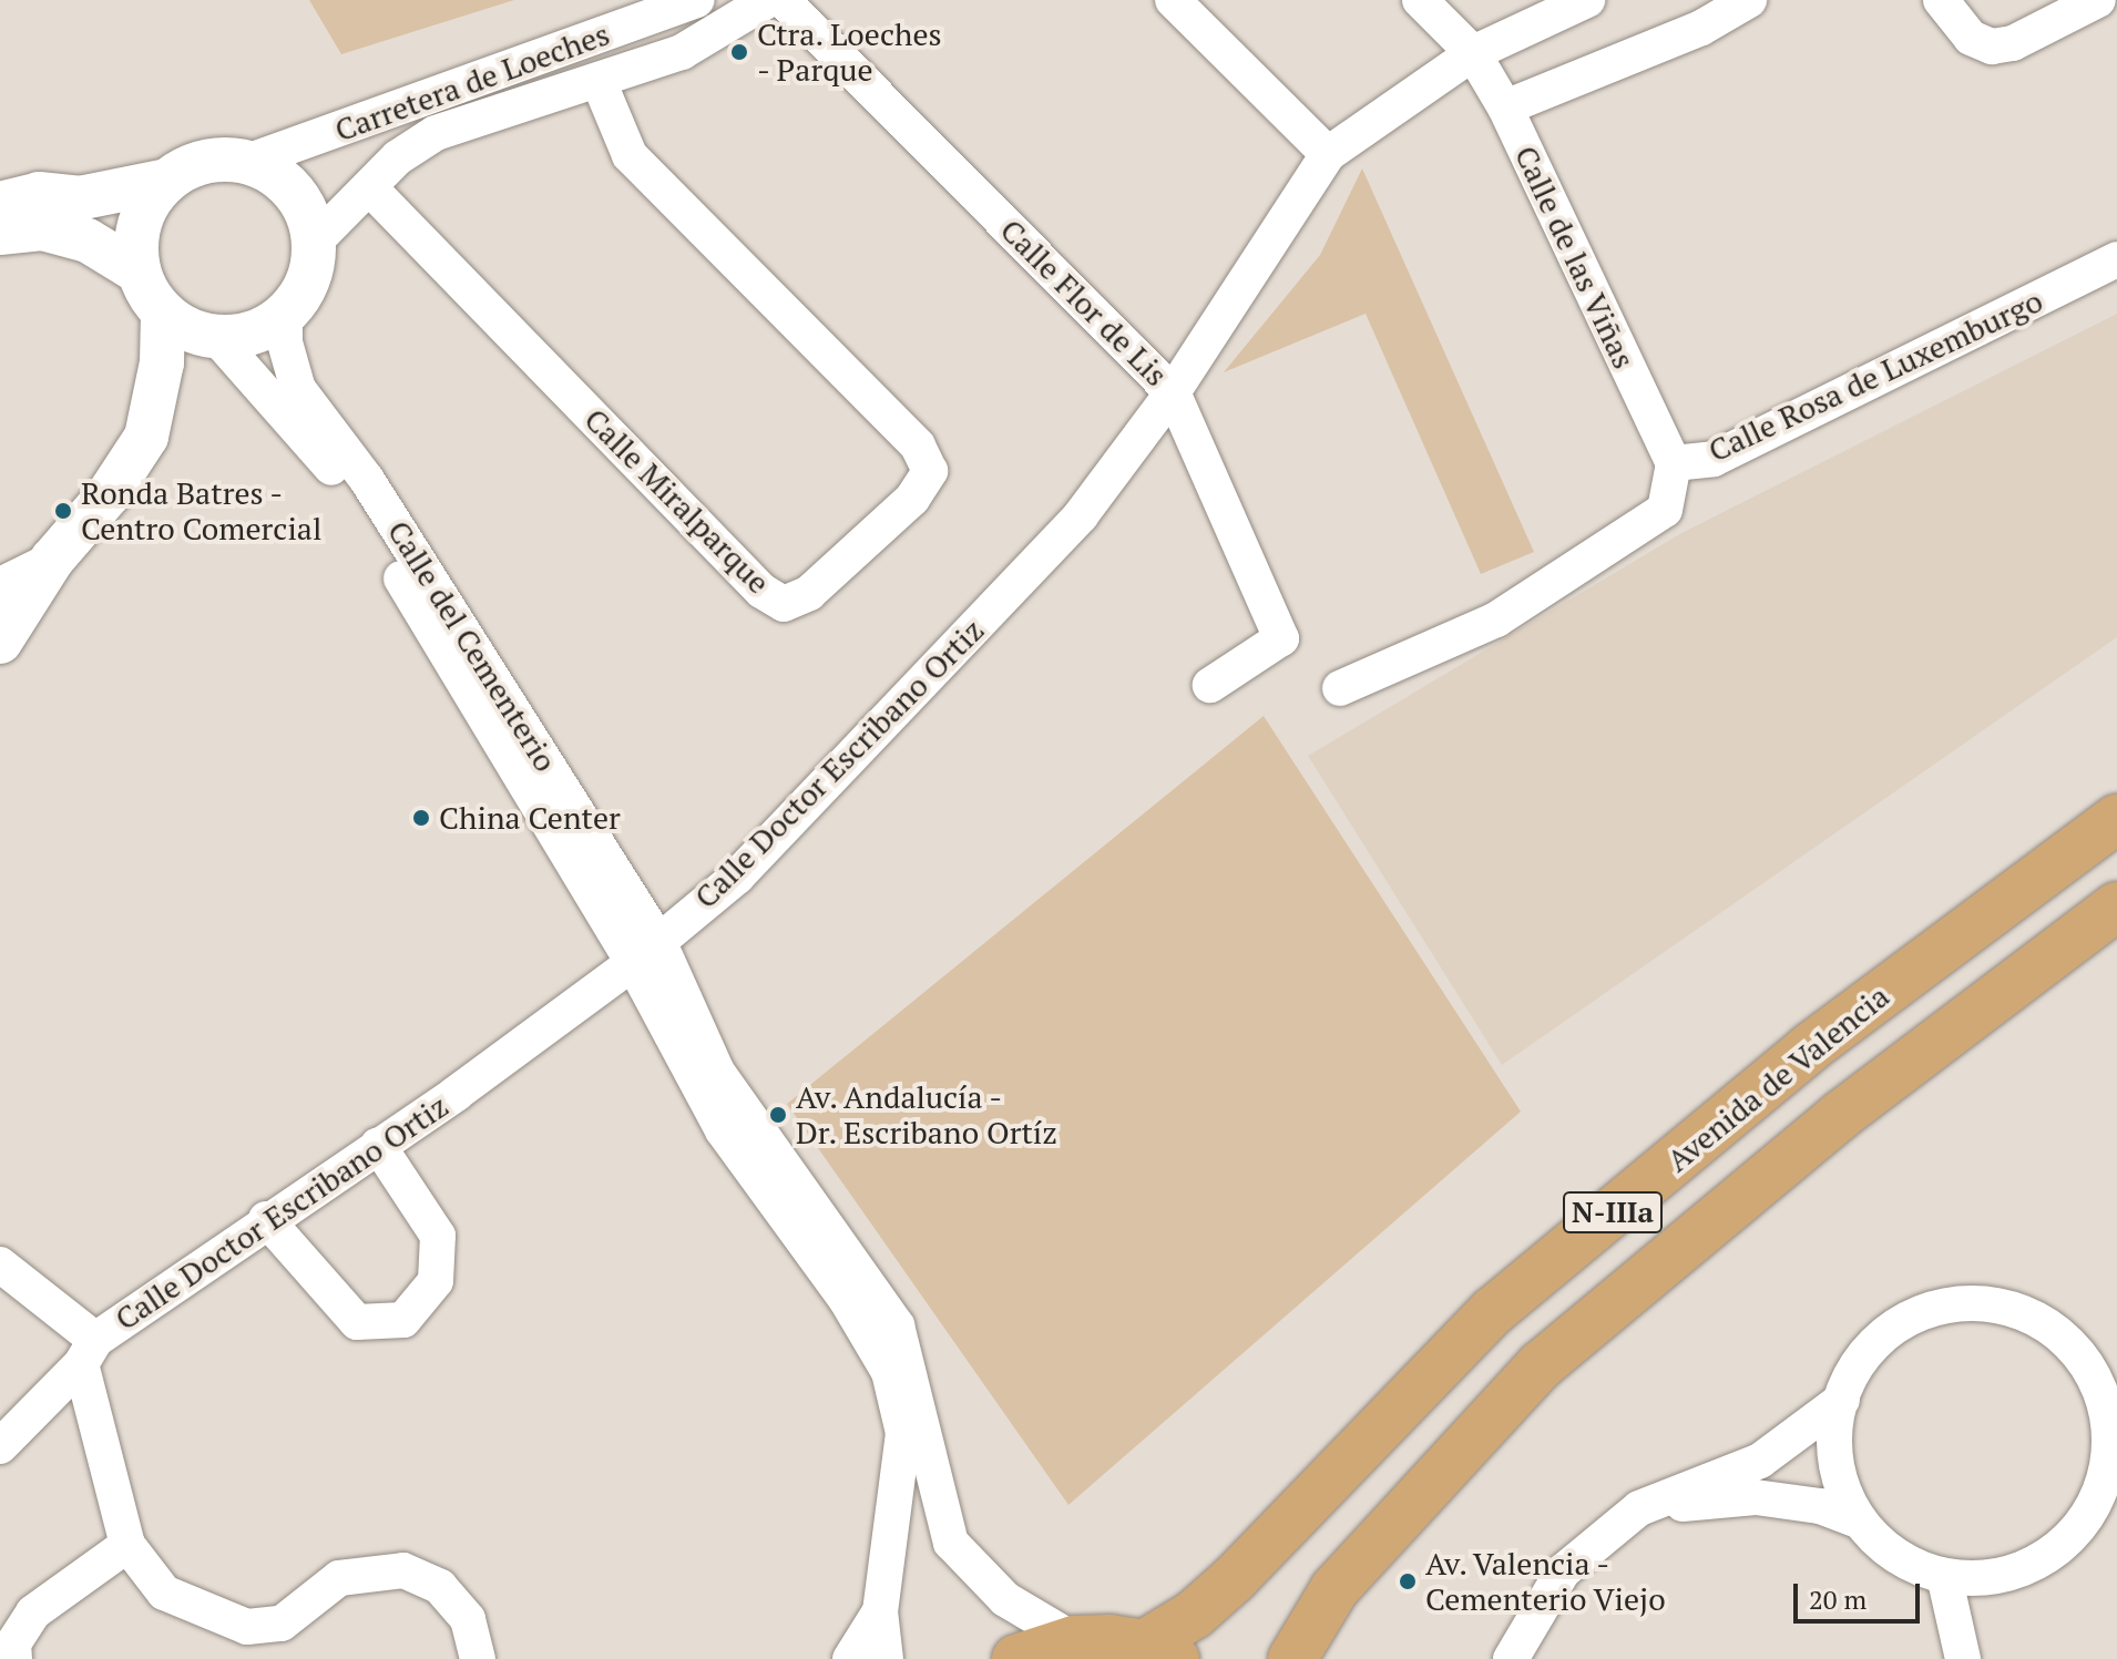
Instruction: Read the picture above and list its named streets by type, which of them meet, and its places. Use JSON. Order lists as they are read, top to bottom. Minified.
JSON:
{"streets":{"highway":["Avenida de Valencia","N-IIIa"],"street":["Carretera de Loeches","Calle de las Viñas","Calle Flor de Lis","Calle Rosa de Luxemburgo","Calle Miralparque","Calle del Cementerio","Calle Doctor Escribano Ortiz"]},"crossings":[["Carretera de Loeches","Calle Miralparque"],["Carretera de Loeches","Calle del Cementerio"],["Calle de las Viñas","Calle Rosa de Luxemburgo"],["Calle de las Viñas","Calle Doctor Escribano Ortiz"],["Calle Flor de Lis","Calle Doctor Escribano Ortiz"],["Calle del Cementerio","Calle Doctor Escribano Ortiz"],["Calle del Cementerio","N-IIIa"],["Avenida de Valencia","N-IIIa"]],"places":["Ctra. Loeches - Parque","Ronda Batres - Centro Comercial","China Center","Av. Andalucía - Dr. Escribano Ortíz","Av. Valencia - Cementerio Viejo"],"scale_bar":"20 m"}
